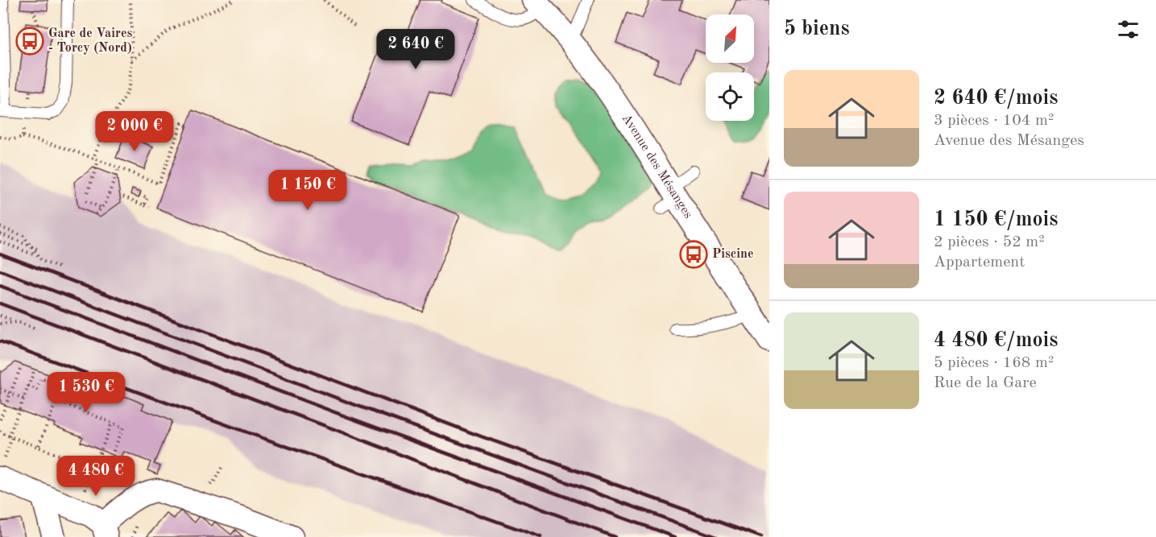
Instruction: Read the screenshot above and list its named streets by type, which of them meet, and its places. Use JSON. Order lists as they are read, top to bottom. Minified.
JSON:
{"streets":{"street":["Avenue des Mésanges"]},"places":{"bus stop":["Gare de Vaires - Torcy (Nord)","Piscine"]},"north":"top right","page":{"heading":"5 biens","price":["2 640 €","2 000 €","1 150 €","1 530 €","4 480 €"],"list":[{"name":"2 640 €/mois","note":"3 pièces · 104 m² · Avenue des Mésanges"},{"name":"1 150 €/mois","note":"2 pièces · 52 m² · Appartement"},{"name":"4 480 €/mois","note":"5 pièces · 168 m² · Rue de la Gare"}]}}
